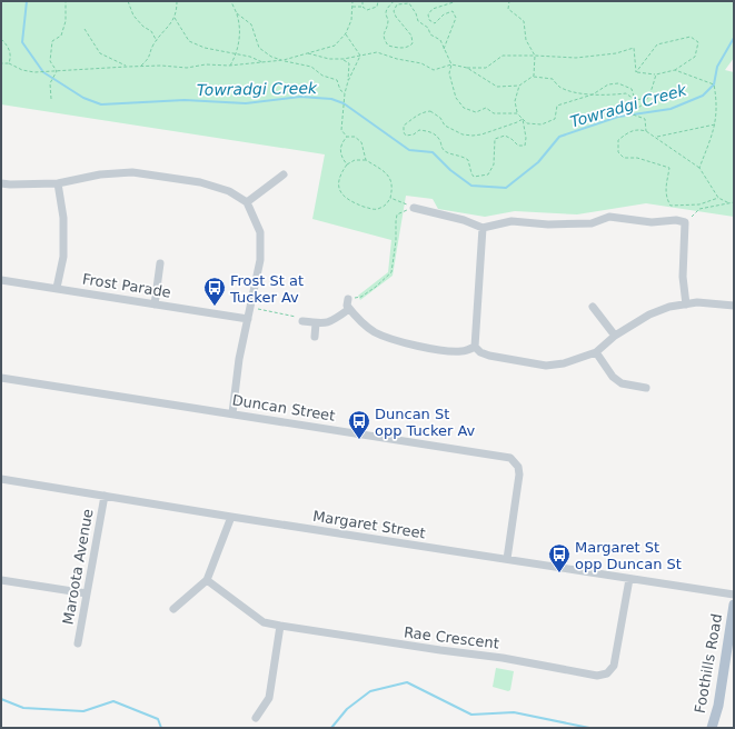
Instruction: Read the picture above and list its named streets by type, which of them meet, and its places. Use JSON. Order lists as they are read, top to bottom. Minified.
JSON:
{"streets":{"main road":["Foothills Road"],"street":["Frost Parade","Duncan Street","Margaret Street","Maroota Avenue","Rae Crescent"]},"crossings":[["Duncan Street","Margaret Street"],["Margaret Street","Maroota Avenue"],["Margaret Street","Rae Crescent"]],"water":["Towradgi Creek"],"places":{"bus stop":["Frost St at Tucker Av","Duncan St opp Tucker Av","Margaret St opp Duncan St"]}}
